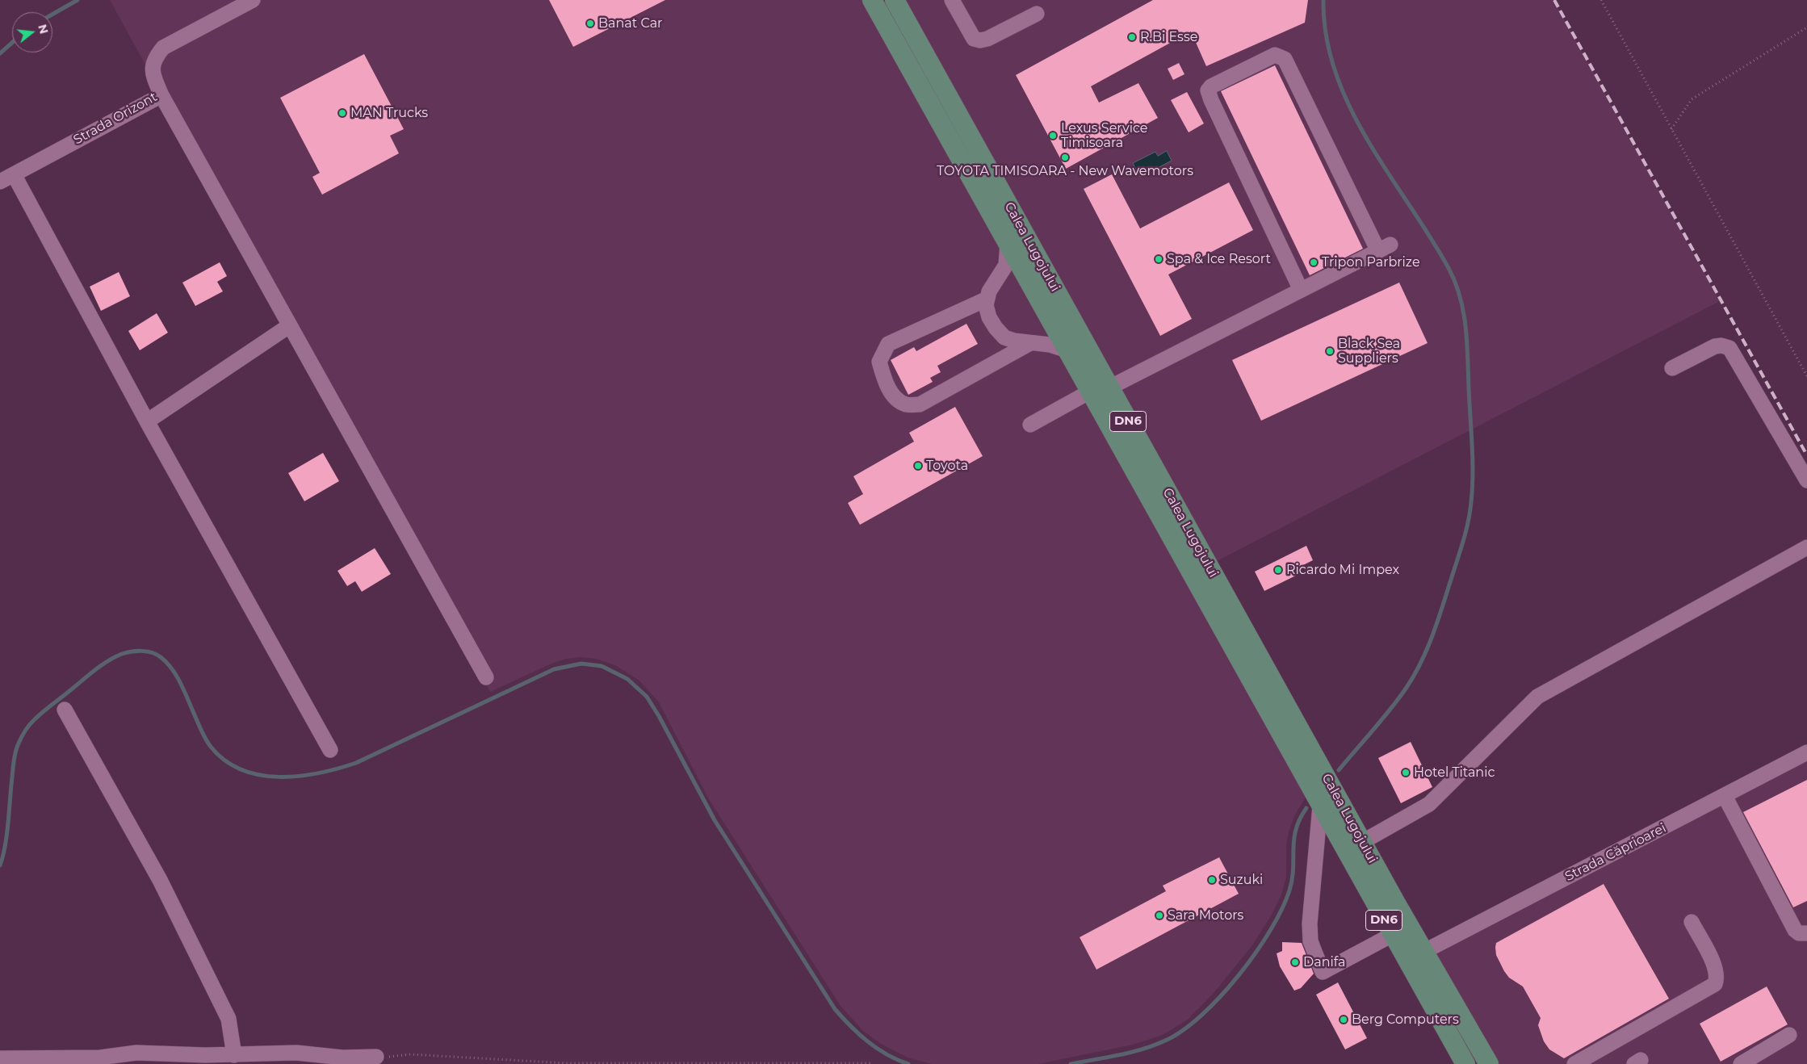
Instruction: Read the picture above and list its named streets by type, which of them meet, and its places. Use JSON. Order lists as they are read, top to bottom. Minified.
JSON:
{"streets":{"main road":["Calea Lugojului","DN6"],"street":["Strada Orizont","Strada Căprioarei"]},"crossings":[["Calea Lugojului","Strada Căprioarei"]],"places":["Banat Car","R.Bi Esse","MAN Trucks","Lexus Service Timisoara","TOYOTA TIMISOARA - New Wavemotors","Spa & Ice Resort","Tripon Parbrize","Black Sea Suppliers","Toyota","Ricardo Mi Impex","Hotel Titanic","Suzuki","Sara Motors","Danifa","Berg Computers"],"north":"right"}
